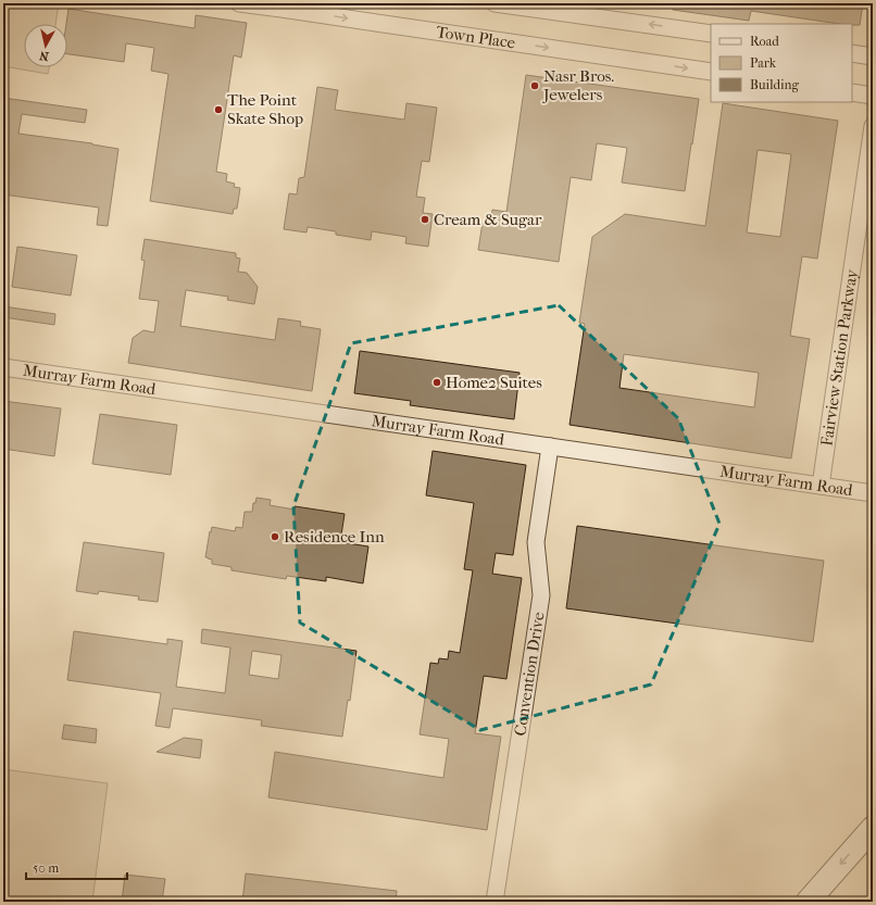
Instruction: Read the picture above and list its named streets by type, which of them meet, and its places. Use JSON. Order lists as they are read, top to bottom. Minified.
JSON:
{"streets":{"street":["Town Place","Fairview Station Parkway","Murray Farm Road","Convention Drive"]},"crossings":[["Fairview Station Parkway","Murray Farm Road"],["Murray Farm Road","Convention Drive"]],"places":["Nasr Bros. Jewelers","The Point Skate Shop","Cream & Sugar","Home2 Suites","Residence Inn"],"legend":["Road","Park","Building"],"scale_bar":"50 m","north":"bottom"}
